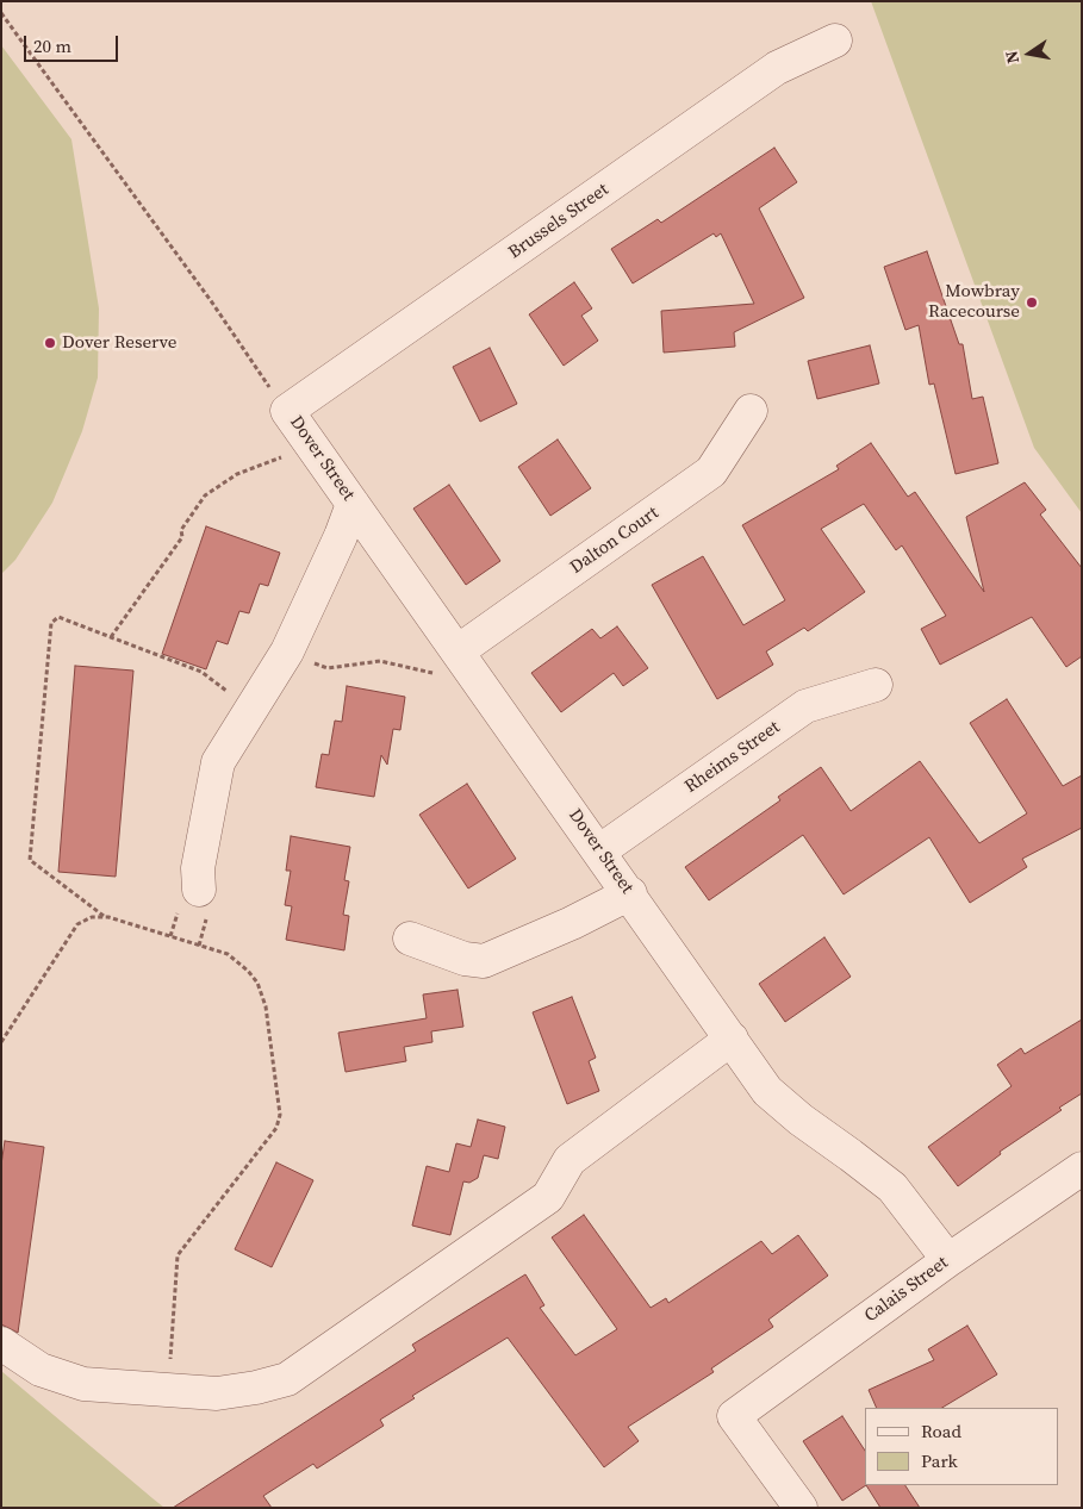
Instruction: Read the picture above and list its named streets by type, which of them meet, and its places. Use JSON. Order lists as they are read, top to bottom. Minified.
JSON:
{"streets":{"street":["Brussels Street","Dover Street","Dalton Court","Rheims Street","Calais Street"]},"crossings":[["Brussels Street","Dover Street"],["Dover Street","Dalton Court"],["Dover Street","Rheims Street"],["Dover Street","Calais Street"]],"places":["Mowbray Racecourse","Dover Reserve"],"legend":["Road","Park"],"scale_bar":"20 m","north":"left"}
